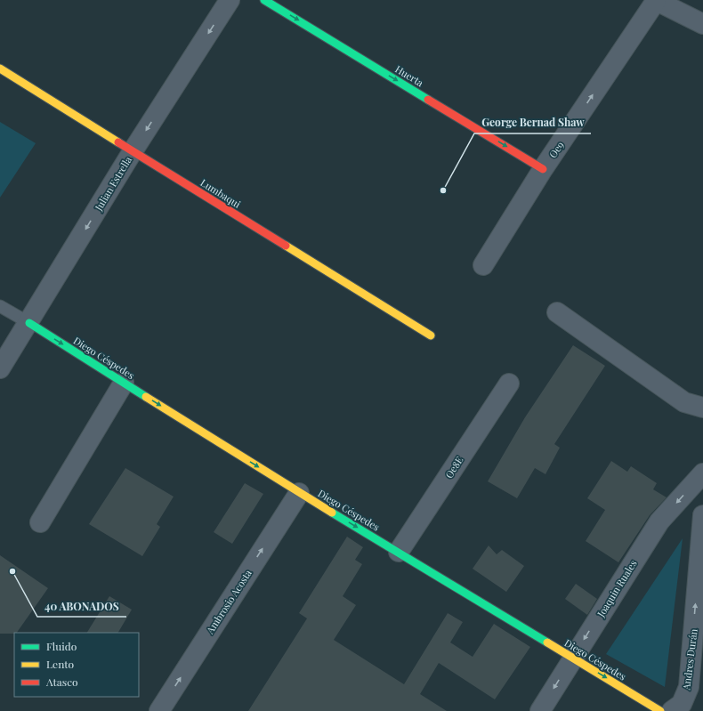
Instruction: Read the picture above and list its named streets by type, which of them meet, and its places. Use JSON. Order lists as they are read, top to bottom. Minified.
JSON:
{"streets":{"street":["Huerta","Oe9","Julian Estrella","Lumbaqui","Diego Céspedes","Oe8E","Joaquin Ruales","Ambrosio Acosta","Andres Durán"]},"crossings":[["Huerta","Oe9"],["Julian Estrella","Lumbaqui"],["Julian Estrella","Diego Céspedes"],["Diego Céspedes","Oe8E"],["Diego Céspedes","Joaquin Ruales"],["Diego Céspedes","Ambrosio Acosta"]],"one_way":["Huerta","Oe9","Julian Estrella","Diego Céspedes","Joaquin Ruales","Ambrosio Acosta","Andres Durán"],"places":["George Bernad Shaw","40 ABONADOS"],"legend":["Fluido","Lento","Atasco"]}
